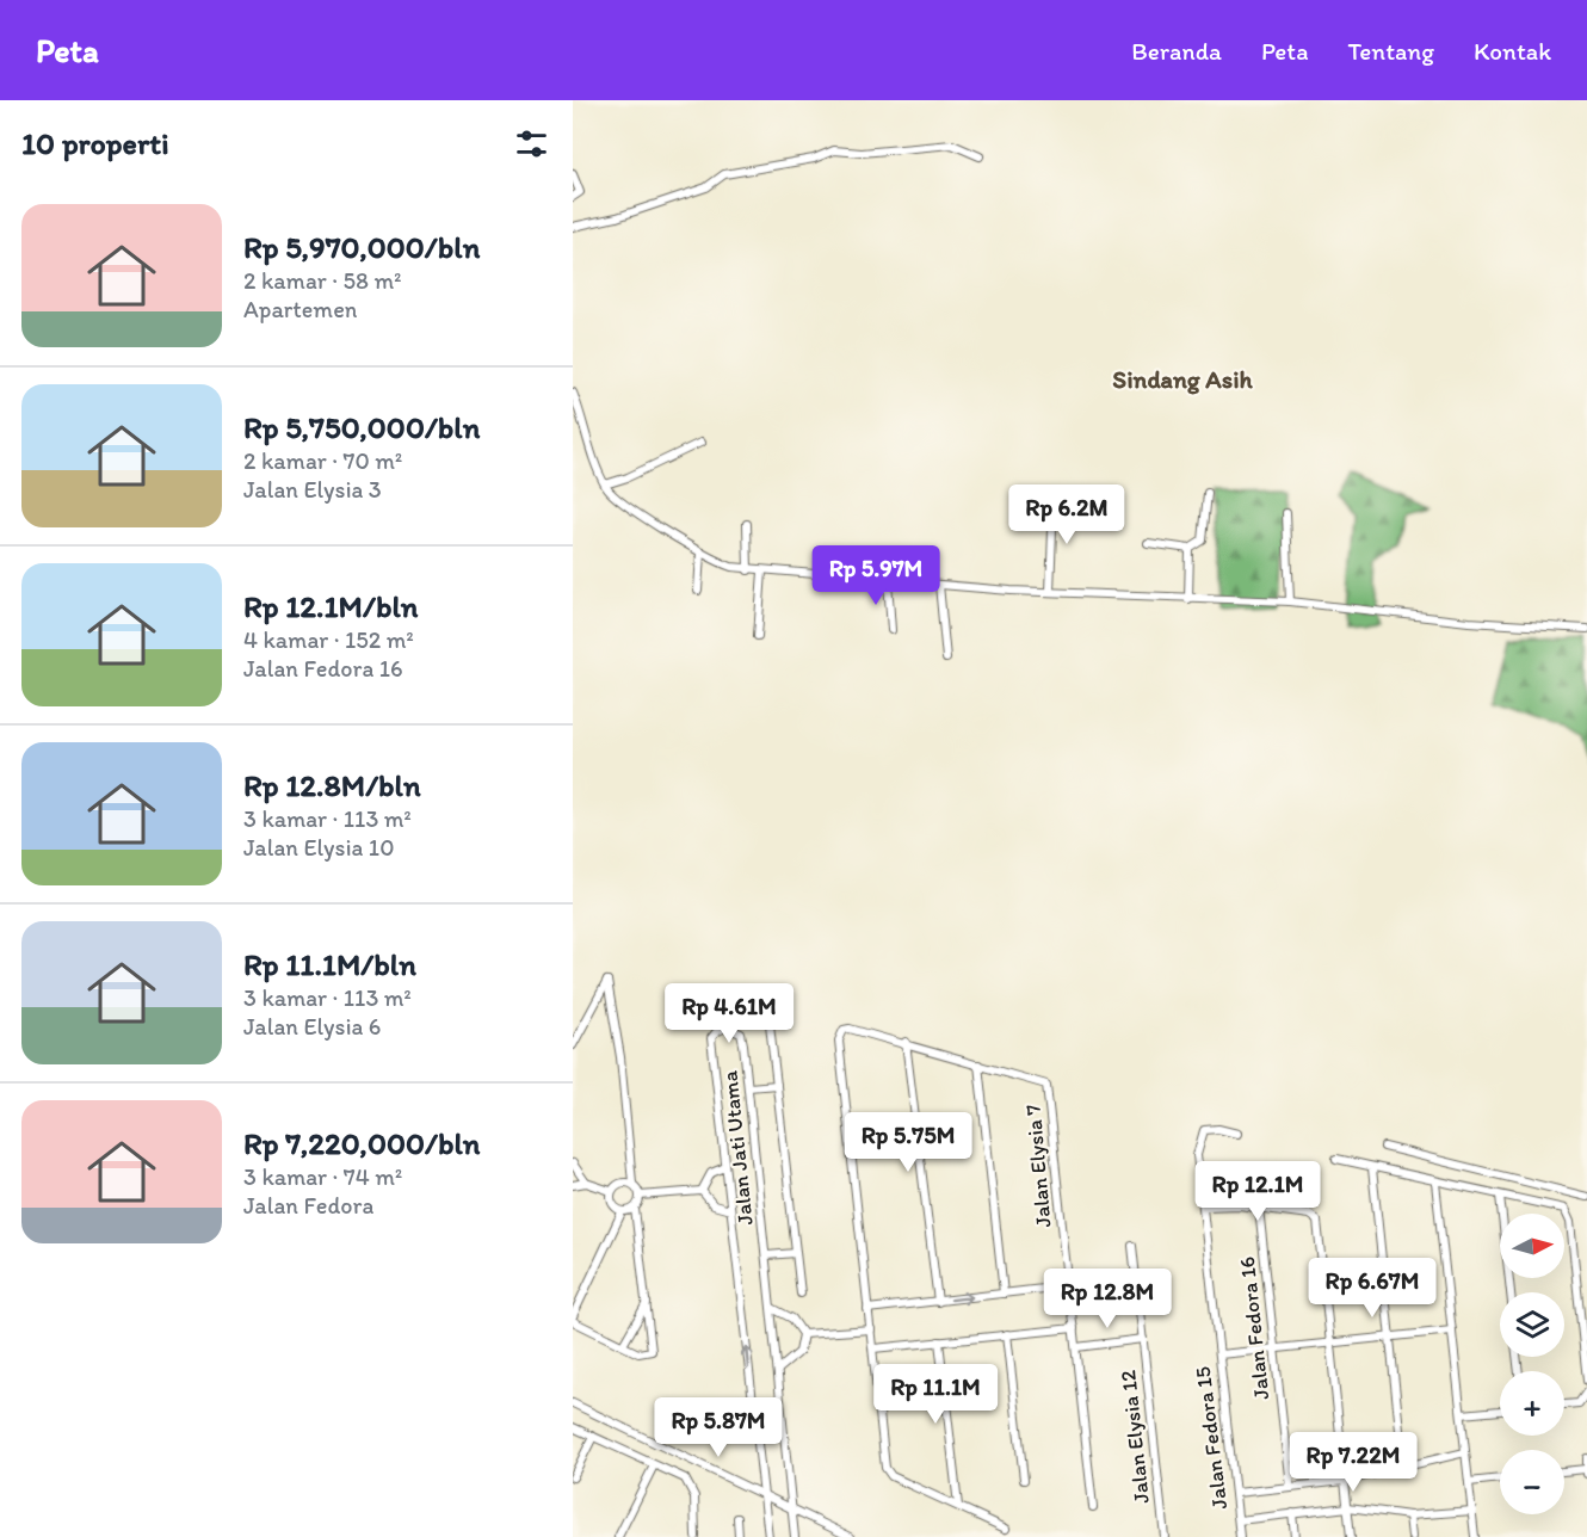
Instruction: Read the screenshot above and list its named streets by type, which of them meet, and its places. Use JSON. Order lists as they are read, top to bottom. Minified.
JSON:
{"streets":{"street":["Jalan Jati Utama","Jalan Elysia 7","Jalan Fedora 16","Jalan Elysia 12","Jalan Fedora 15"]},"districts":["Sindang Asih"],"north":"right","page":{"header":"Peta","nav":["Beranda","Peta","Tentang","Kontak"],"heading":"10 properti","list":[{"name":"Rp 5,970,000/bln","note":"2 kamar · 58 m² · Apartemen"},{"name":"Rp 5,750,000/bln","note":"2 kamar · 70 m² · Jalan Elysia 3"},{"name":"Rp 12.1M/bln","note":"4 kamar · 152 m² · Jalan Fedora 16"},{"name":"Rp 12.8M/bln","note":"3 kamar · 113 m² · Jalan Elysia 10"},{"name":"Rp 11.1M/bln","note":"3 kamar · 113 m² · Jalan Elysia 6"},{"name":"Rp 7,220,000/bln","note":"3 kamar · 74 m² · Jalan Fedora"}],"price":["Rp 6.2M","Rp 5.97M","Rp 4.61M","Rp 5.75M","Rp 12.1M","Rp 6.67M","Rp 12.8M","Rp 11.1M","Rp 5.87M","Rp 7.22M"],"map_buttons":["+","−"]}}
